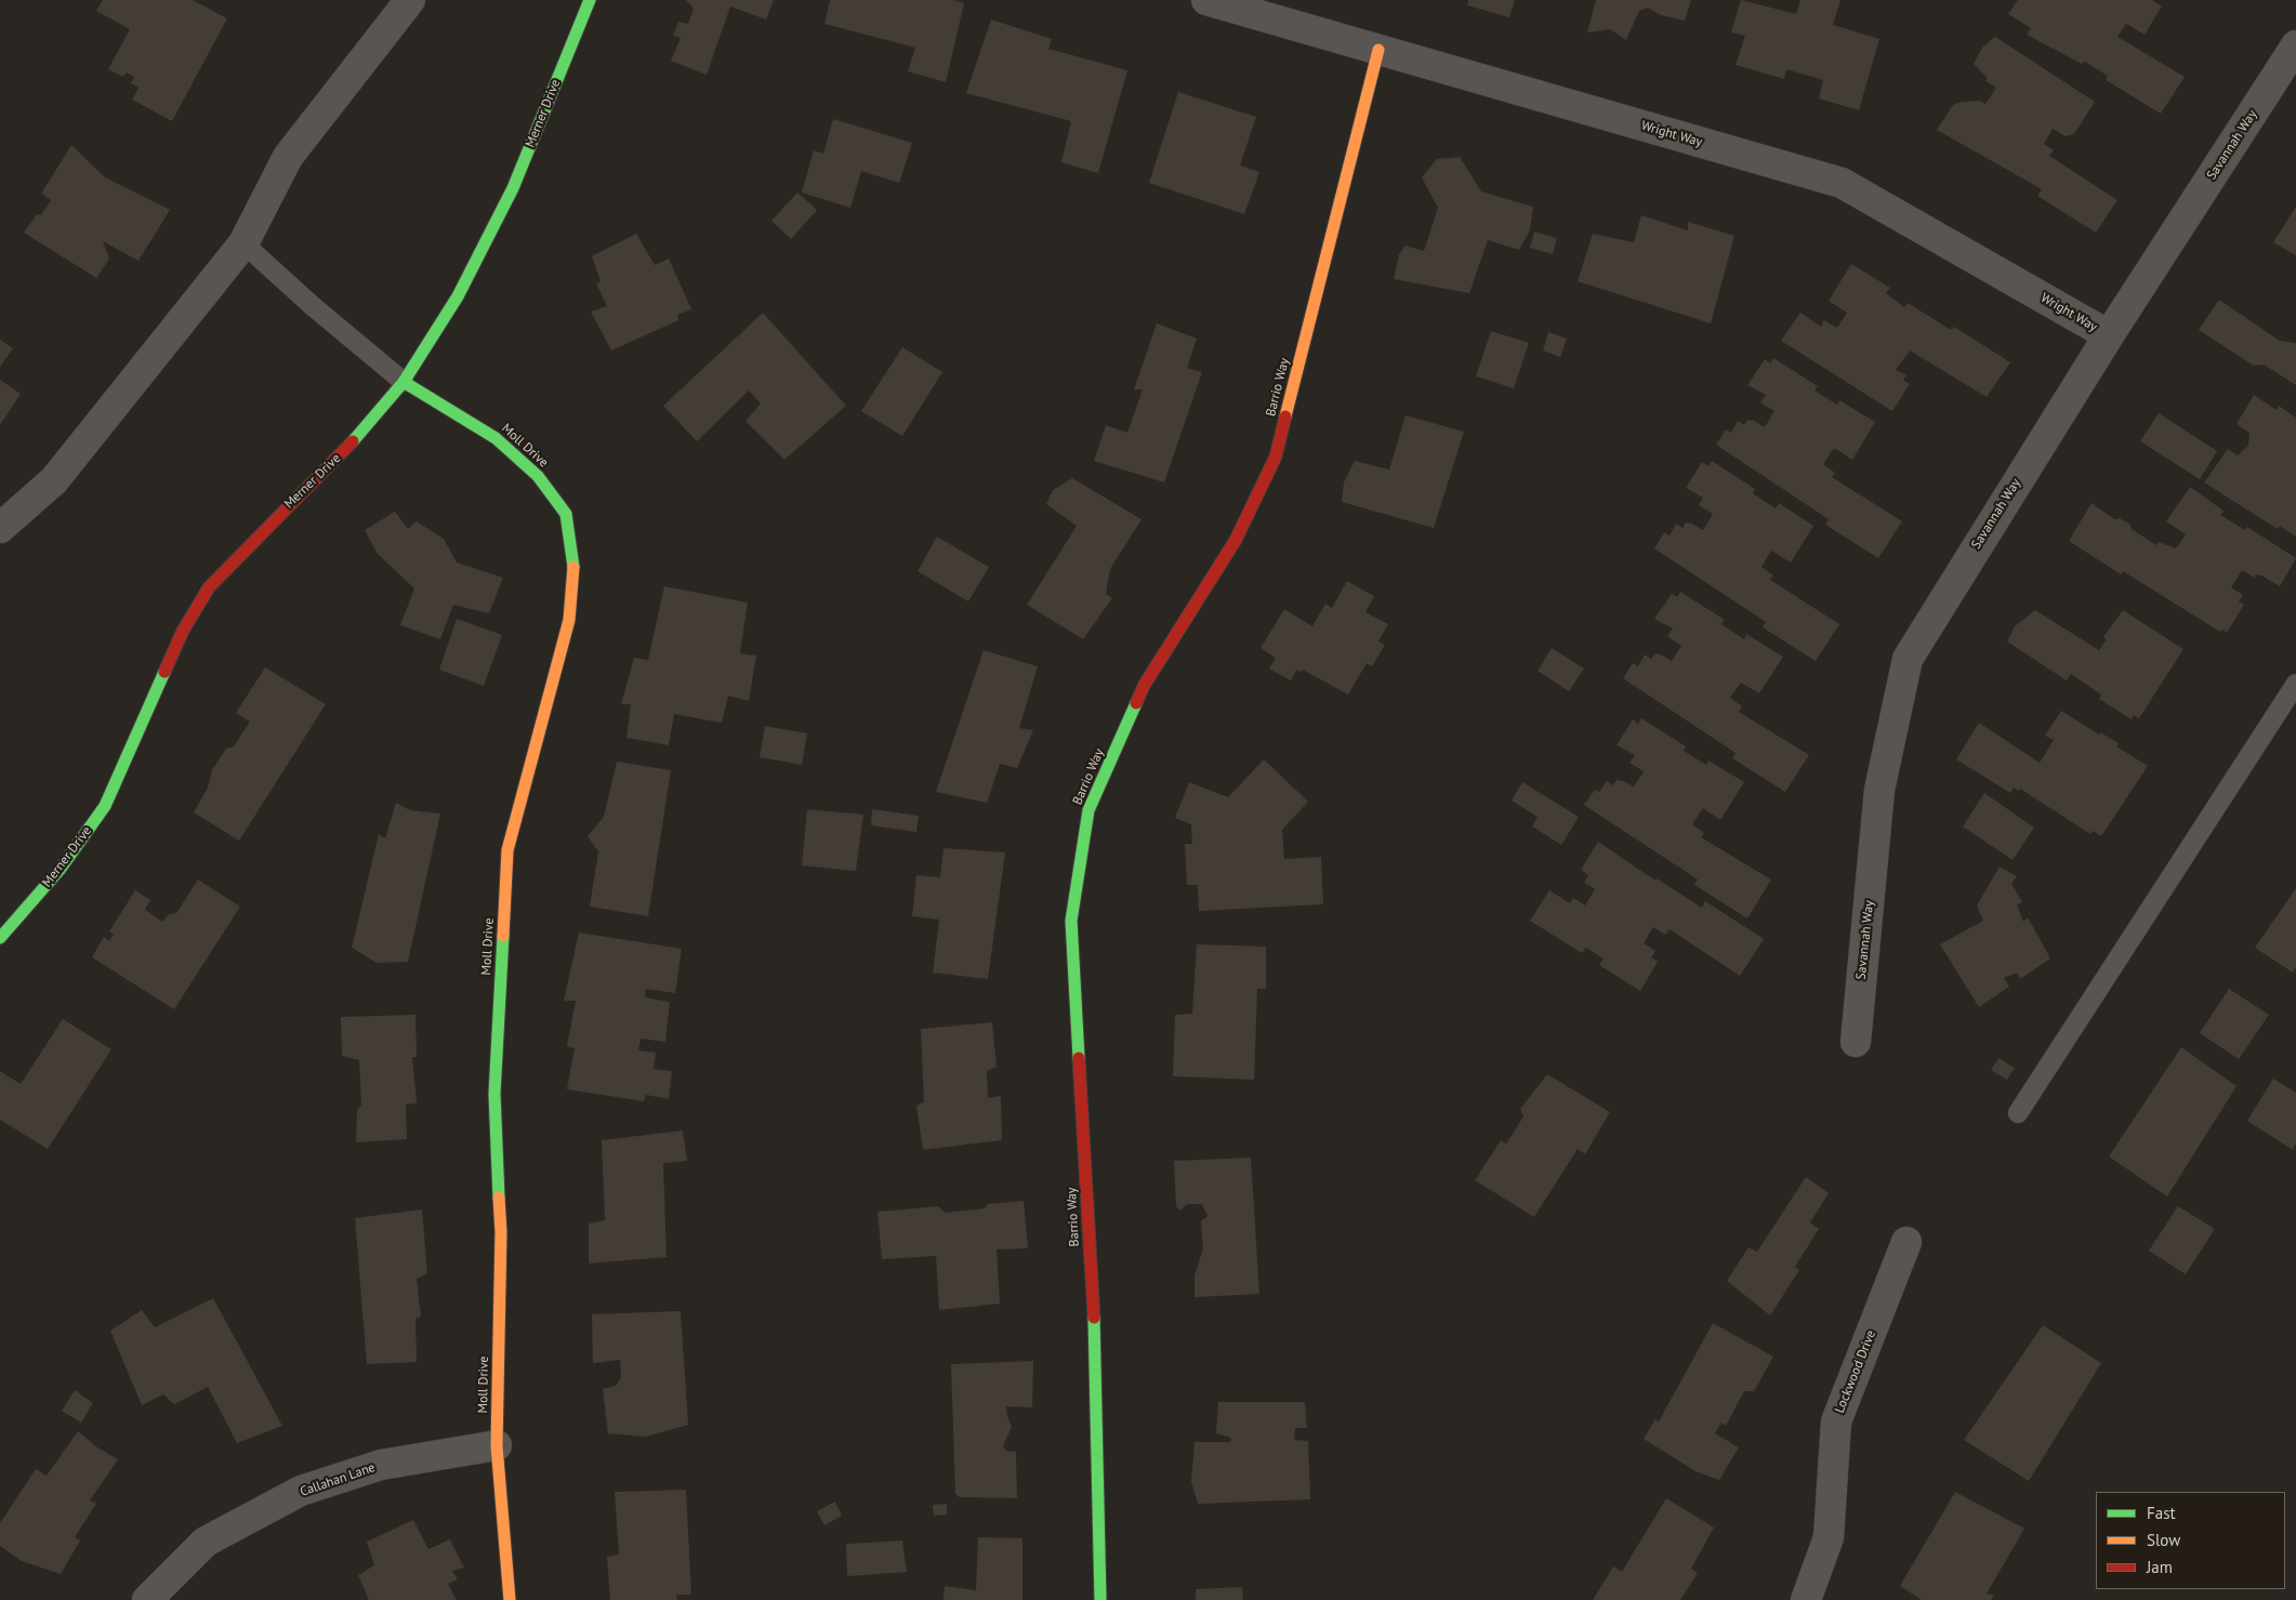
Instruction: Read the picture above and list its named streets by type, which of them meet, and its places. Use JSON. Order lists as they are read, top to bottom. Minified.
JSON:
{"streets":{"street":["Merner Drive","Wright Way","Savannah Way","Barrio Way","Moll Drive","Lockwood Drive","Callahan Lane"]},"crossings":[["Merner Drive","Moll Drive"],["Wright Way","Savannah Way"],["Wright Way","Barrio Way"],["Moll Drive","Callahan Lane"]],"legend":["Fast","Slow","Jam"]}
